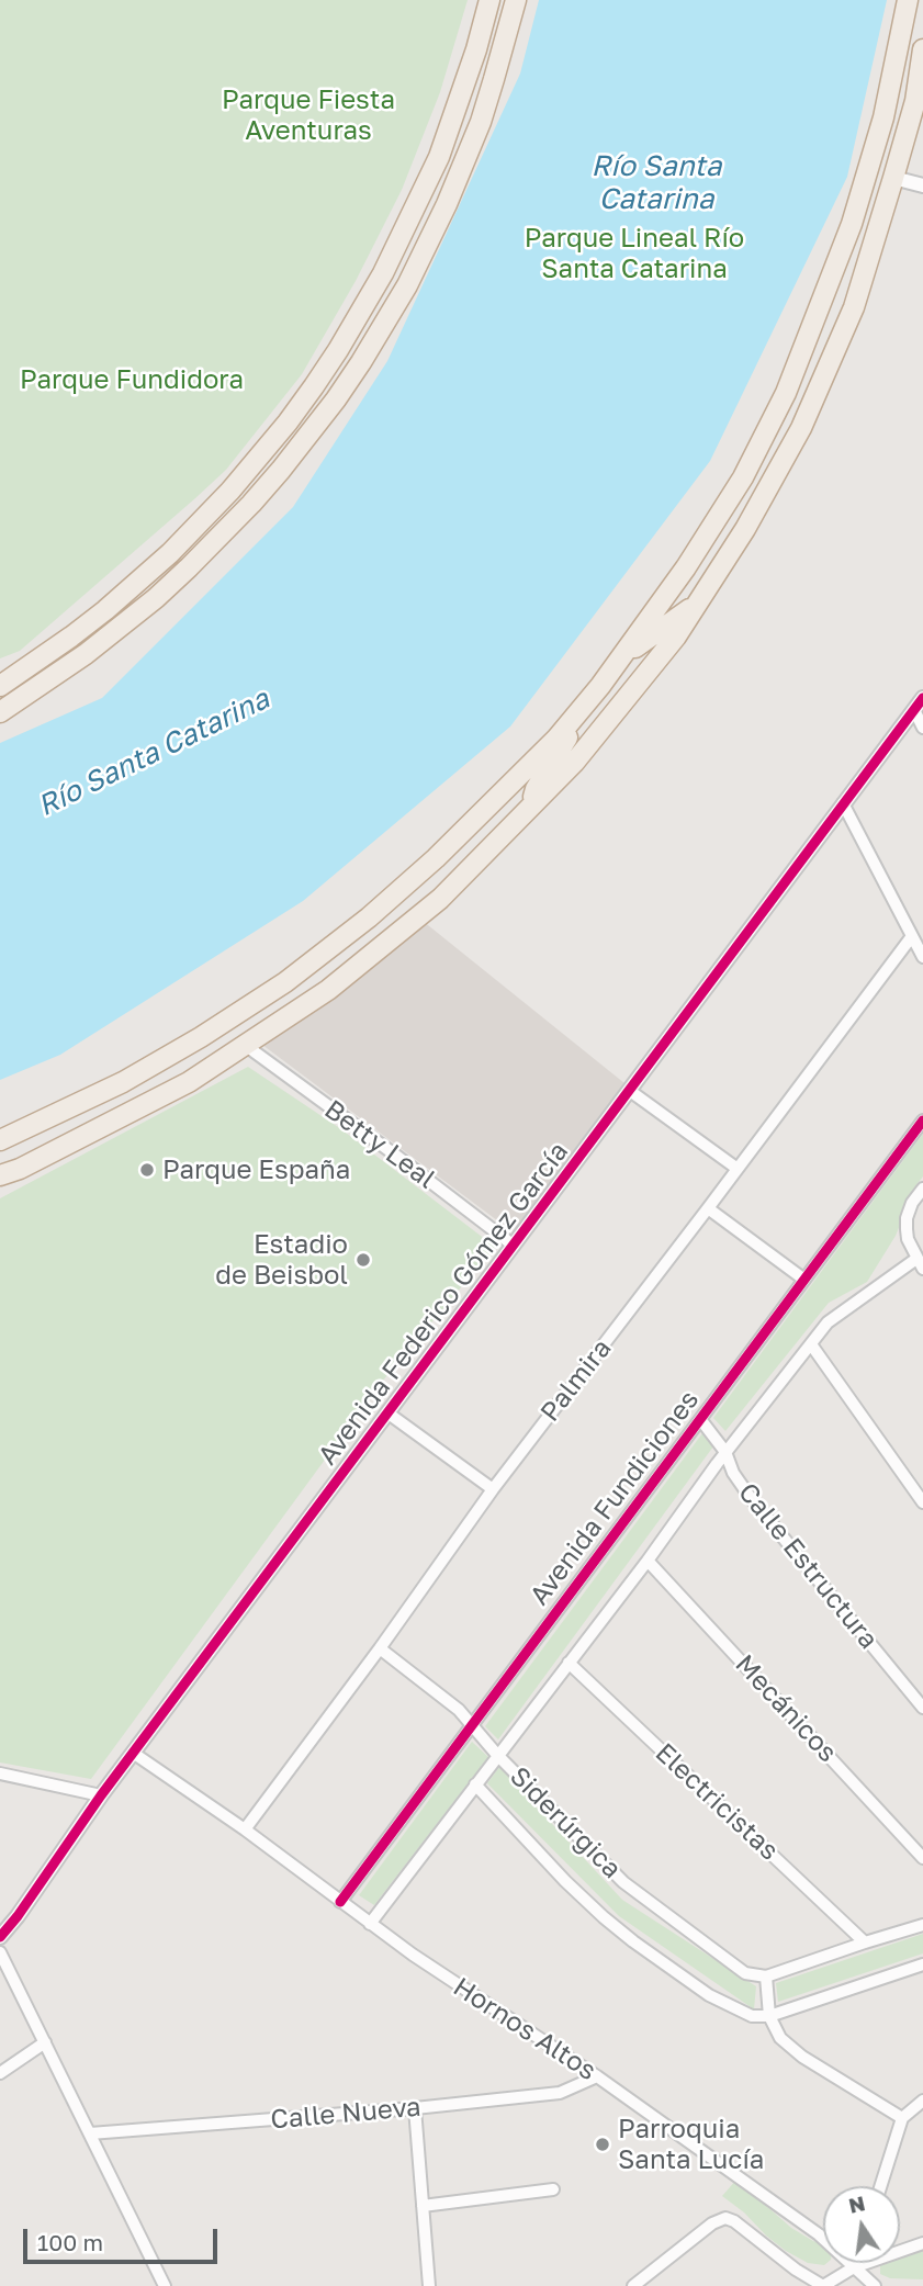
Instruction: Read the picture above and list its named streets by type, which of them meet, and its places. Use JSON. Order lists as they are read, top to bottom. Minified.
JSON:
{"streets":{"street":["Betty Leal","Avenida Federico Gómez García","Palmira","Avenida Fundiciones","Calle Estructura","Mecánicos","Electricistas","Siderúrgica","Hornos Altos","Calle Nueva"]},"crossings":[["Betty Leal","Avenida Federico Gómez García"],["Avenida Federico Gómez García","Hornos Altos"],["Palmira","Siderúrgica"],["Palmira","Hornos Altos"],["Avenida Fundiciones","Calle Estructura"],["Avenida Fundiciones","Siderúrgica"],["Avenida Fundiciones","Hornos Altos"],["Hornos Altos","Calle Nueva"]],"water":["Río Santa Catarina"],"parks":["Parque Fiesta Aventuras","Parque Lineal Río Santa Catarina","Parque Fundidora"],"places":["Parque España","Estadio de Beisbol","Parroquia Santa Lucía"],"scale_bar":"100 m","north":"top"}
